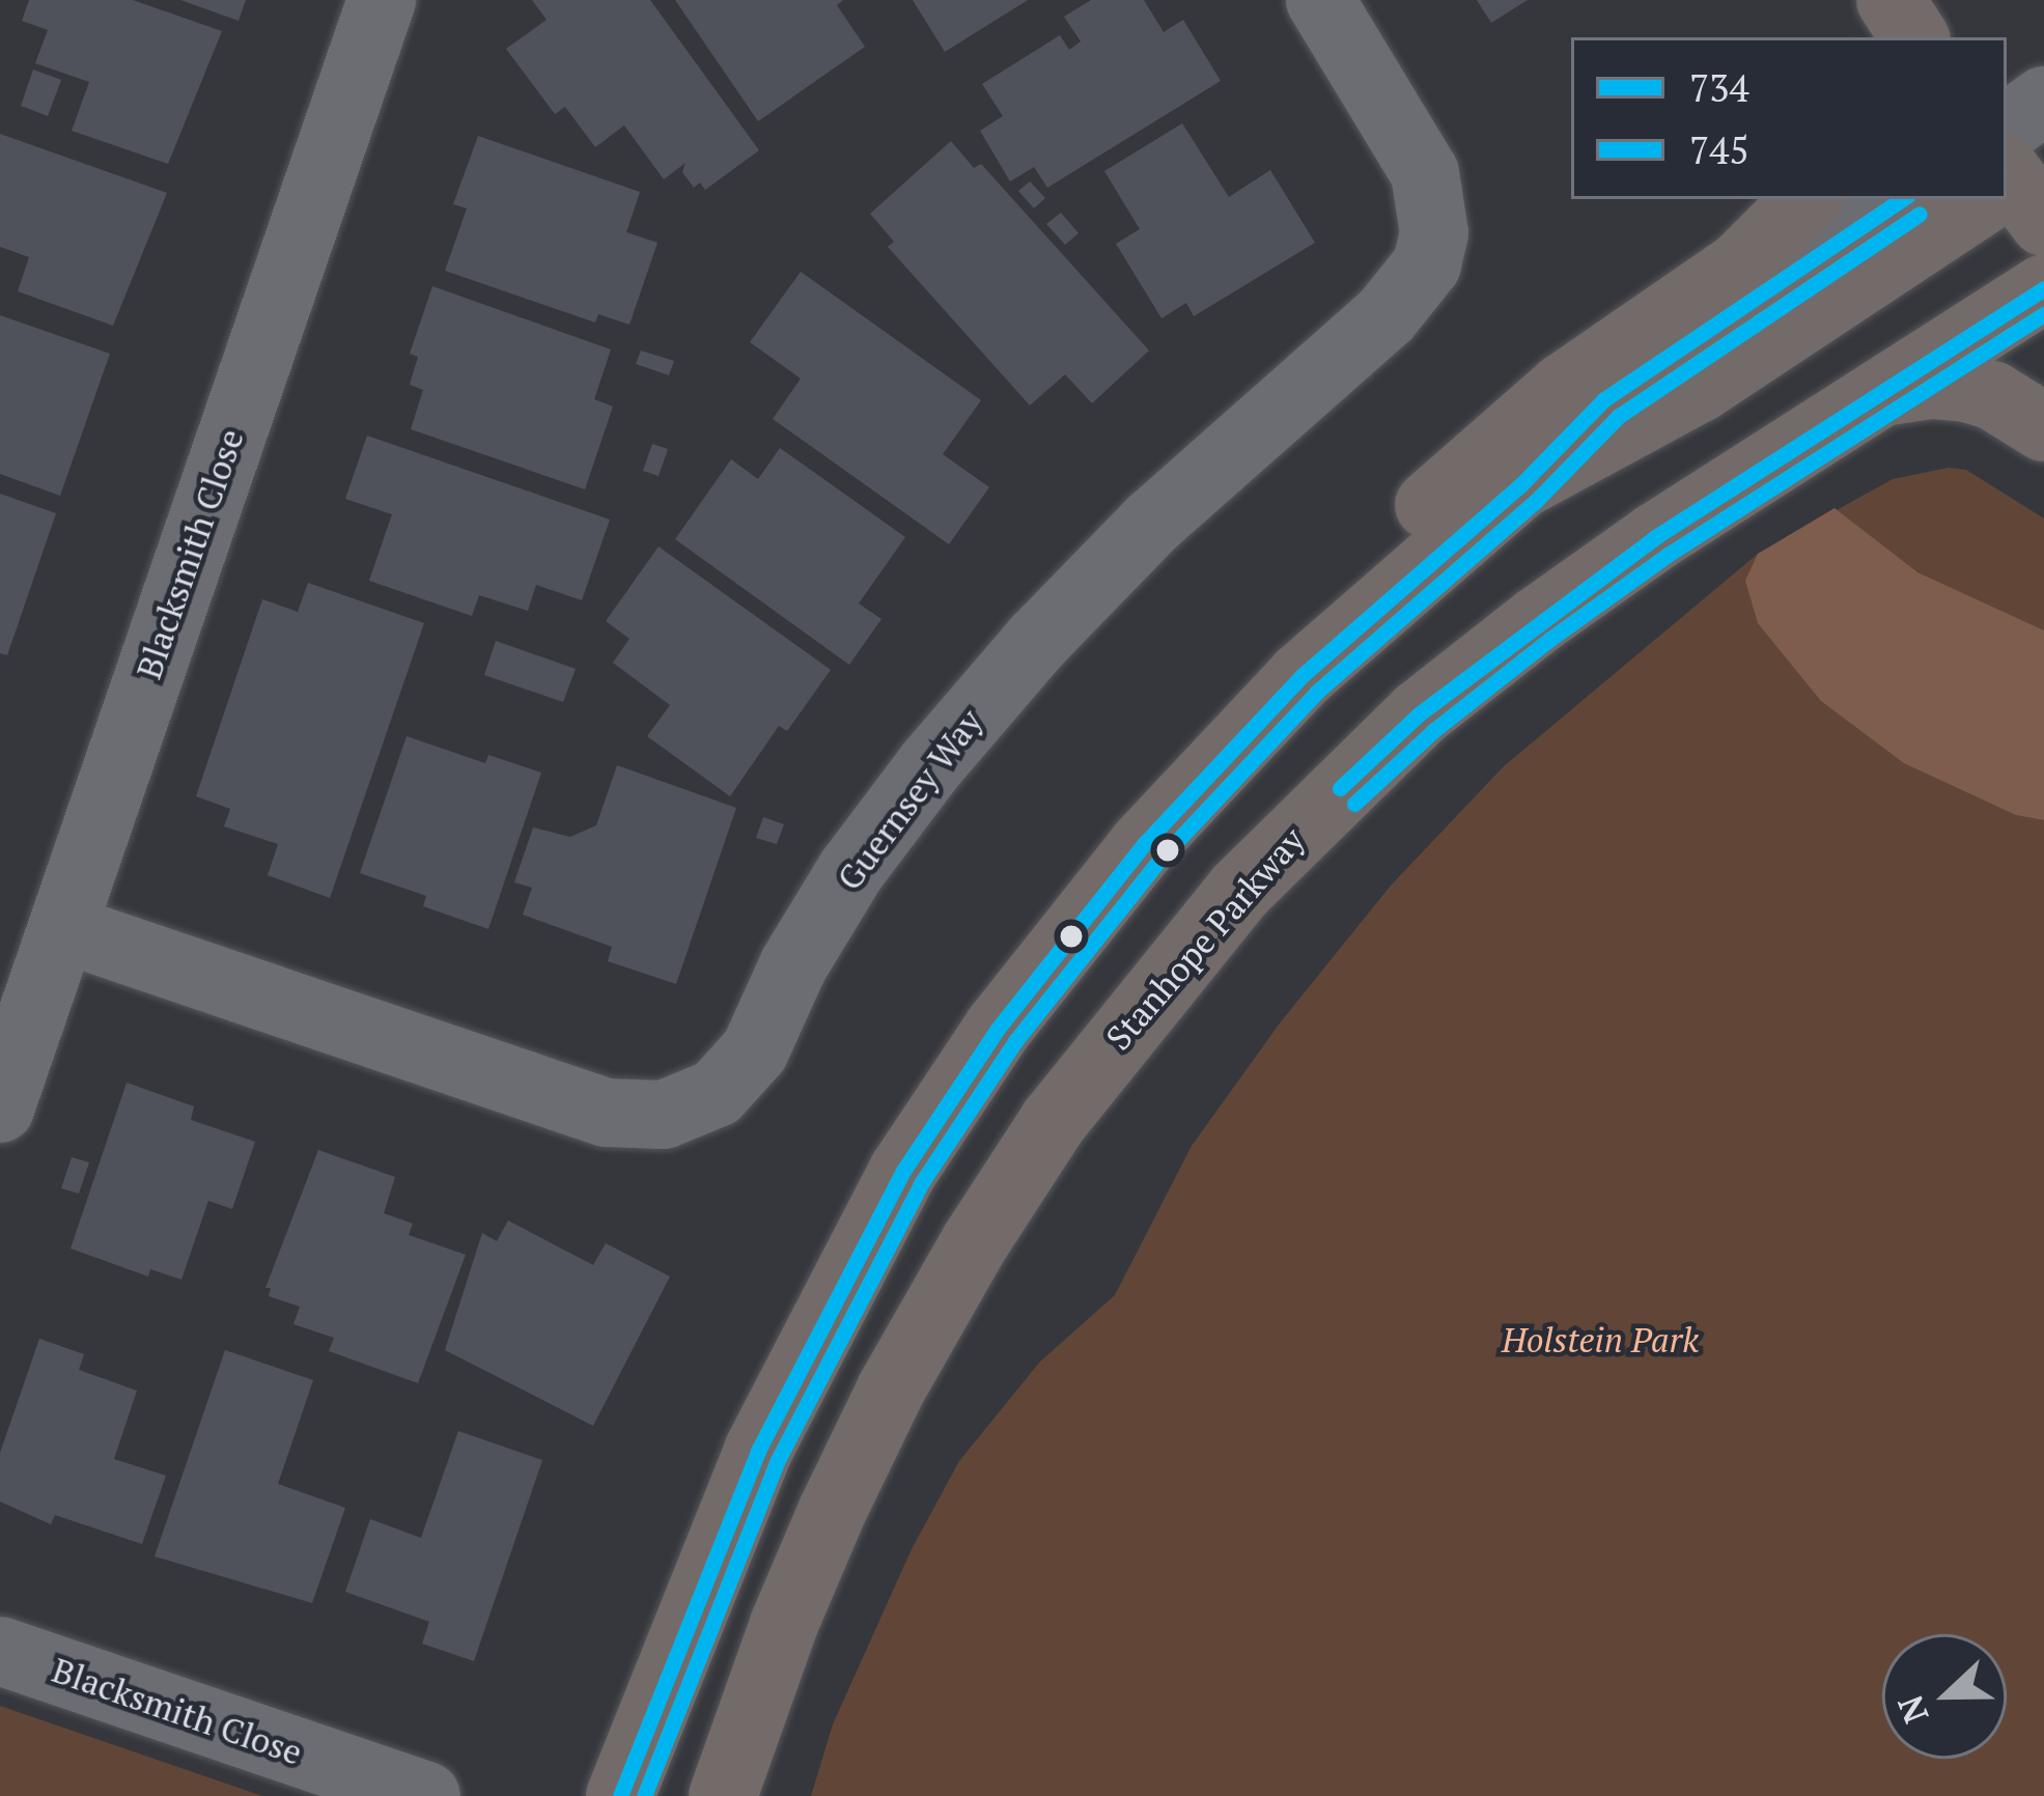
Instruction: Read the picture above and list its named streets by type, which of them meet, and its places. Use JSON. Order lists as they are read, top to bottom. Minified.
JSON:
{"streets":{"main road":["Stanhope Parkway"],"street":["Blacksmith Close","Guernsey Way"]},"crossings":[["Blacksmith Close","Guernsey Way"]],"parks":["Holstein Park"],"lines":["transit line 734","transit line 745"],"legend":["734","745"],"north":"left"}
